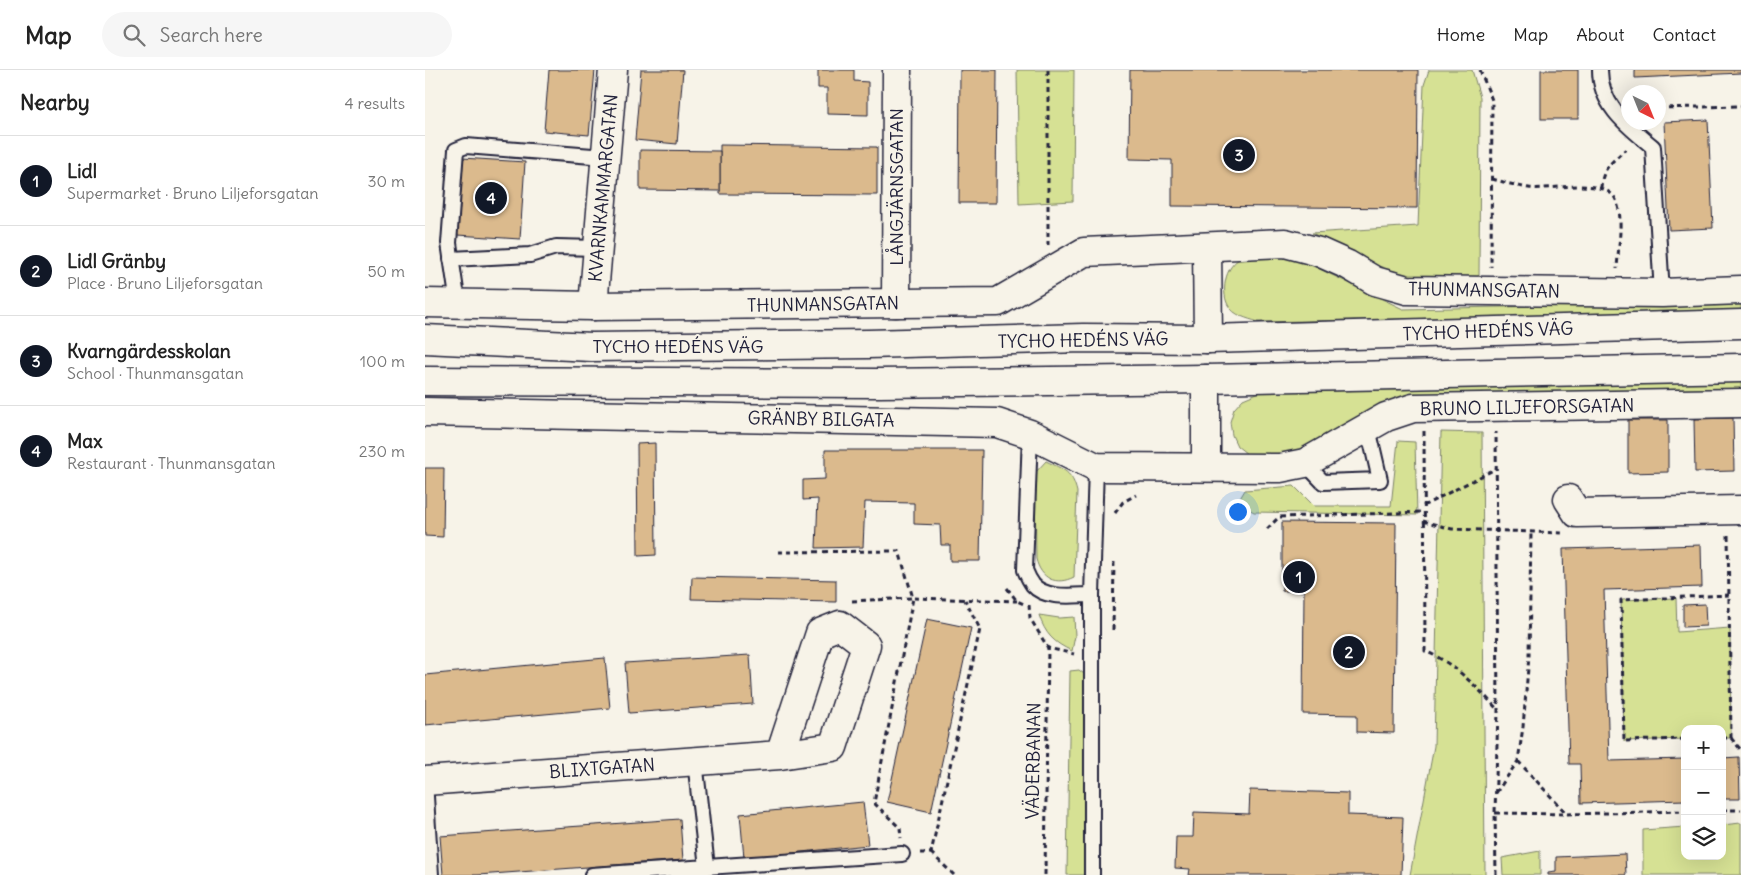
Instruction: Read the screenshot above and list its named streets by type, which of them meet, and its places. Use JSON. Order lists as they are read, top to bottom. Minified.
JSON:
{"streets":{"street":["LÅNGJÄRNSGATAN","KVARNKAMMARGATAN","THUNMANSGATAN","TYCHO HEDÉNS VÄG","BRUNO LILJEFORSGATAN","GRÄNBY BILGATA","BLIXTGATAN"],"path":["VÄDERBANAN"]},"crossings":[["LÅNGJÄRNSGATAN","THUNMANSGATAN"],["KVARNKAMMARGATAN","THUNMANSGATAN"],["BRUNO LILJEFORSGATAN","GRÄNBY BILGATA"]],"north":"bottom right","page":{"header":"Map","search":"Search here","nav":["Home","Map","About","Contact"],"heading":["Nearby","4 results"],"list":[{"mark":"1","name":"Lidl","note":"Supermarket · Bruno Liljeforsgatan","value":"30 m"},{"mark":"2","name":"Lidl Gränby","note":"Place · Bruno Liljeforsgatan","value":"50 m"},{"mark":"3","name":"Kvarngärdesskolan","note":"School · Thunmansgatan","value":"100 m"},{"mark":"4","name":"Max","note":"Restaurant · Thunmansgatan","value":"230 m"}],"pins":["3","4","1","2"],"map_buttons":["+","−"]}}
